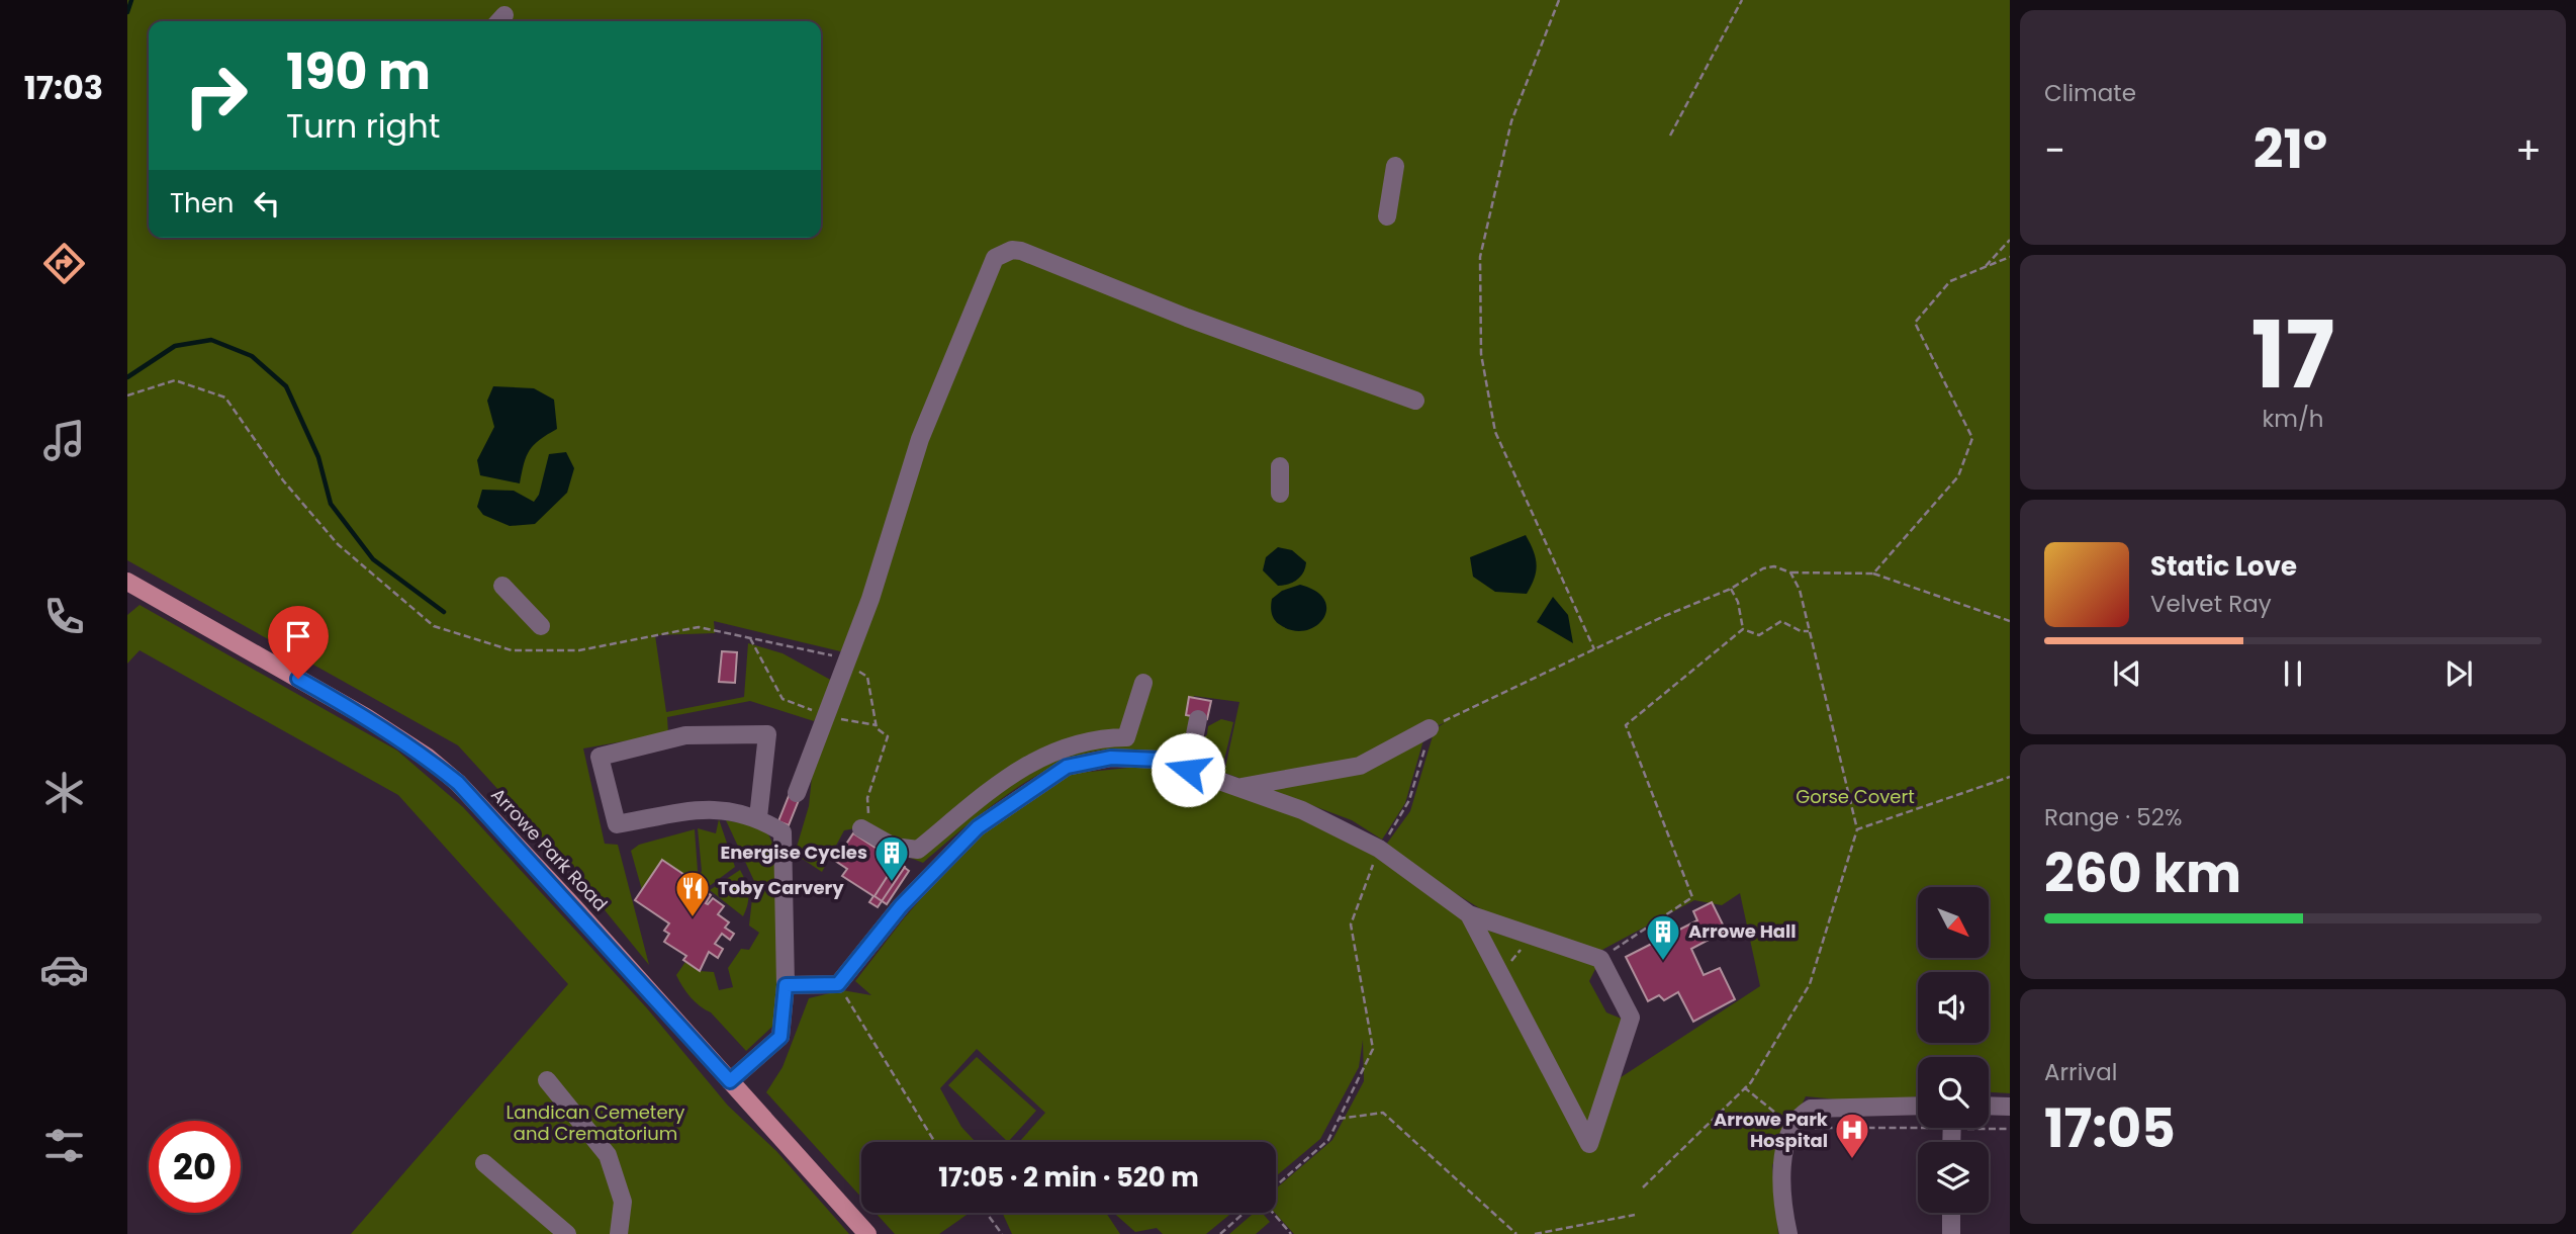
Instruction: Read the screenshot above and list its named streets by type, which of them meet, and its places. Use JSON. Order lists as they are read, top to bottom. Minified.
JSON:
{"streets":{"main road":["Arrowe Park Road"]},"parks":["Gorse Covert","Landican Cemetery and Crematorium"],"places":{"building":["Energise Cycles","Arrowe Hall"],"restaurant":["Toby Carvery"],"hospital":["Arrowe Park Hospital"]},"north":"bottom right","page":{"tabs":"17:03","tile":["Climate",["17","km/h"],["Range · 52%","260 km"],["Arrival","17:05"]],"turn":["190 m","Turn right"],"heat":["−","21°","+"],"then":"Then","song":["Static Love","Velvet Ray"],"limit":"20","trip":"17:05 · 2 min · 520 m"}}
